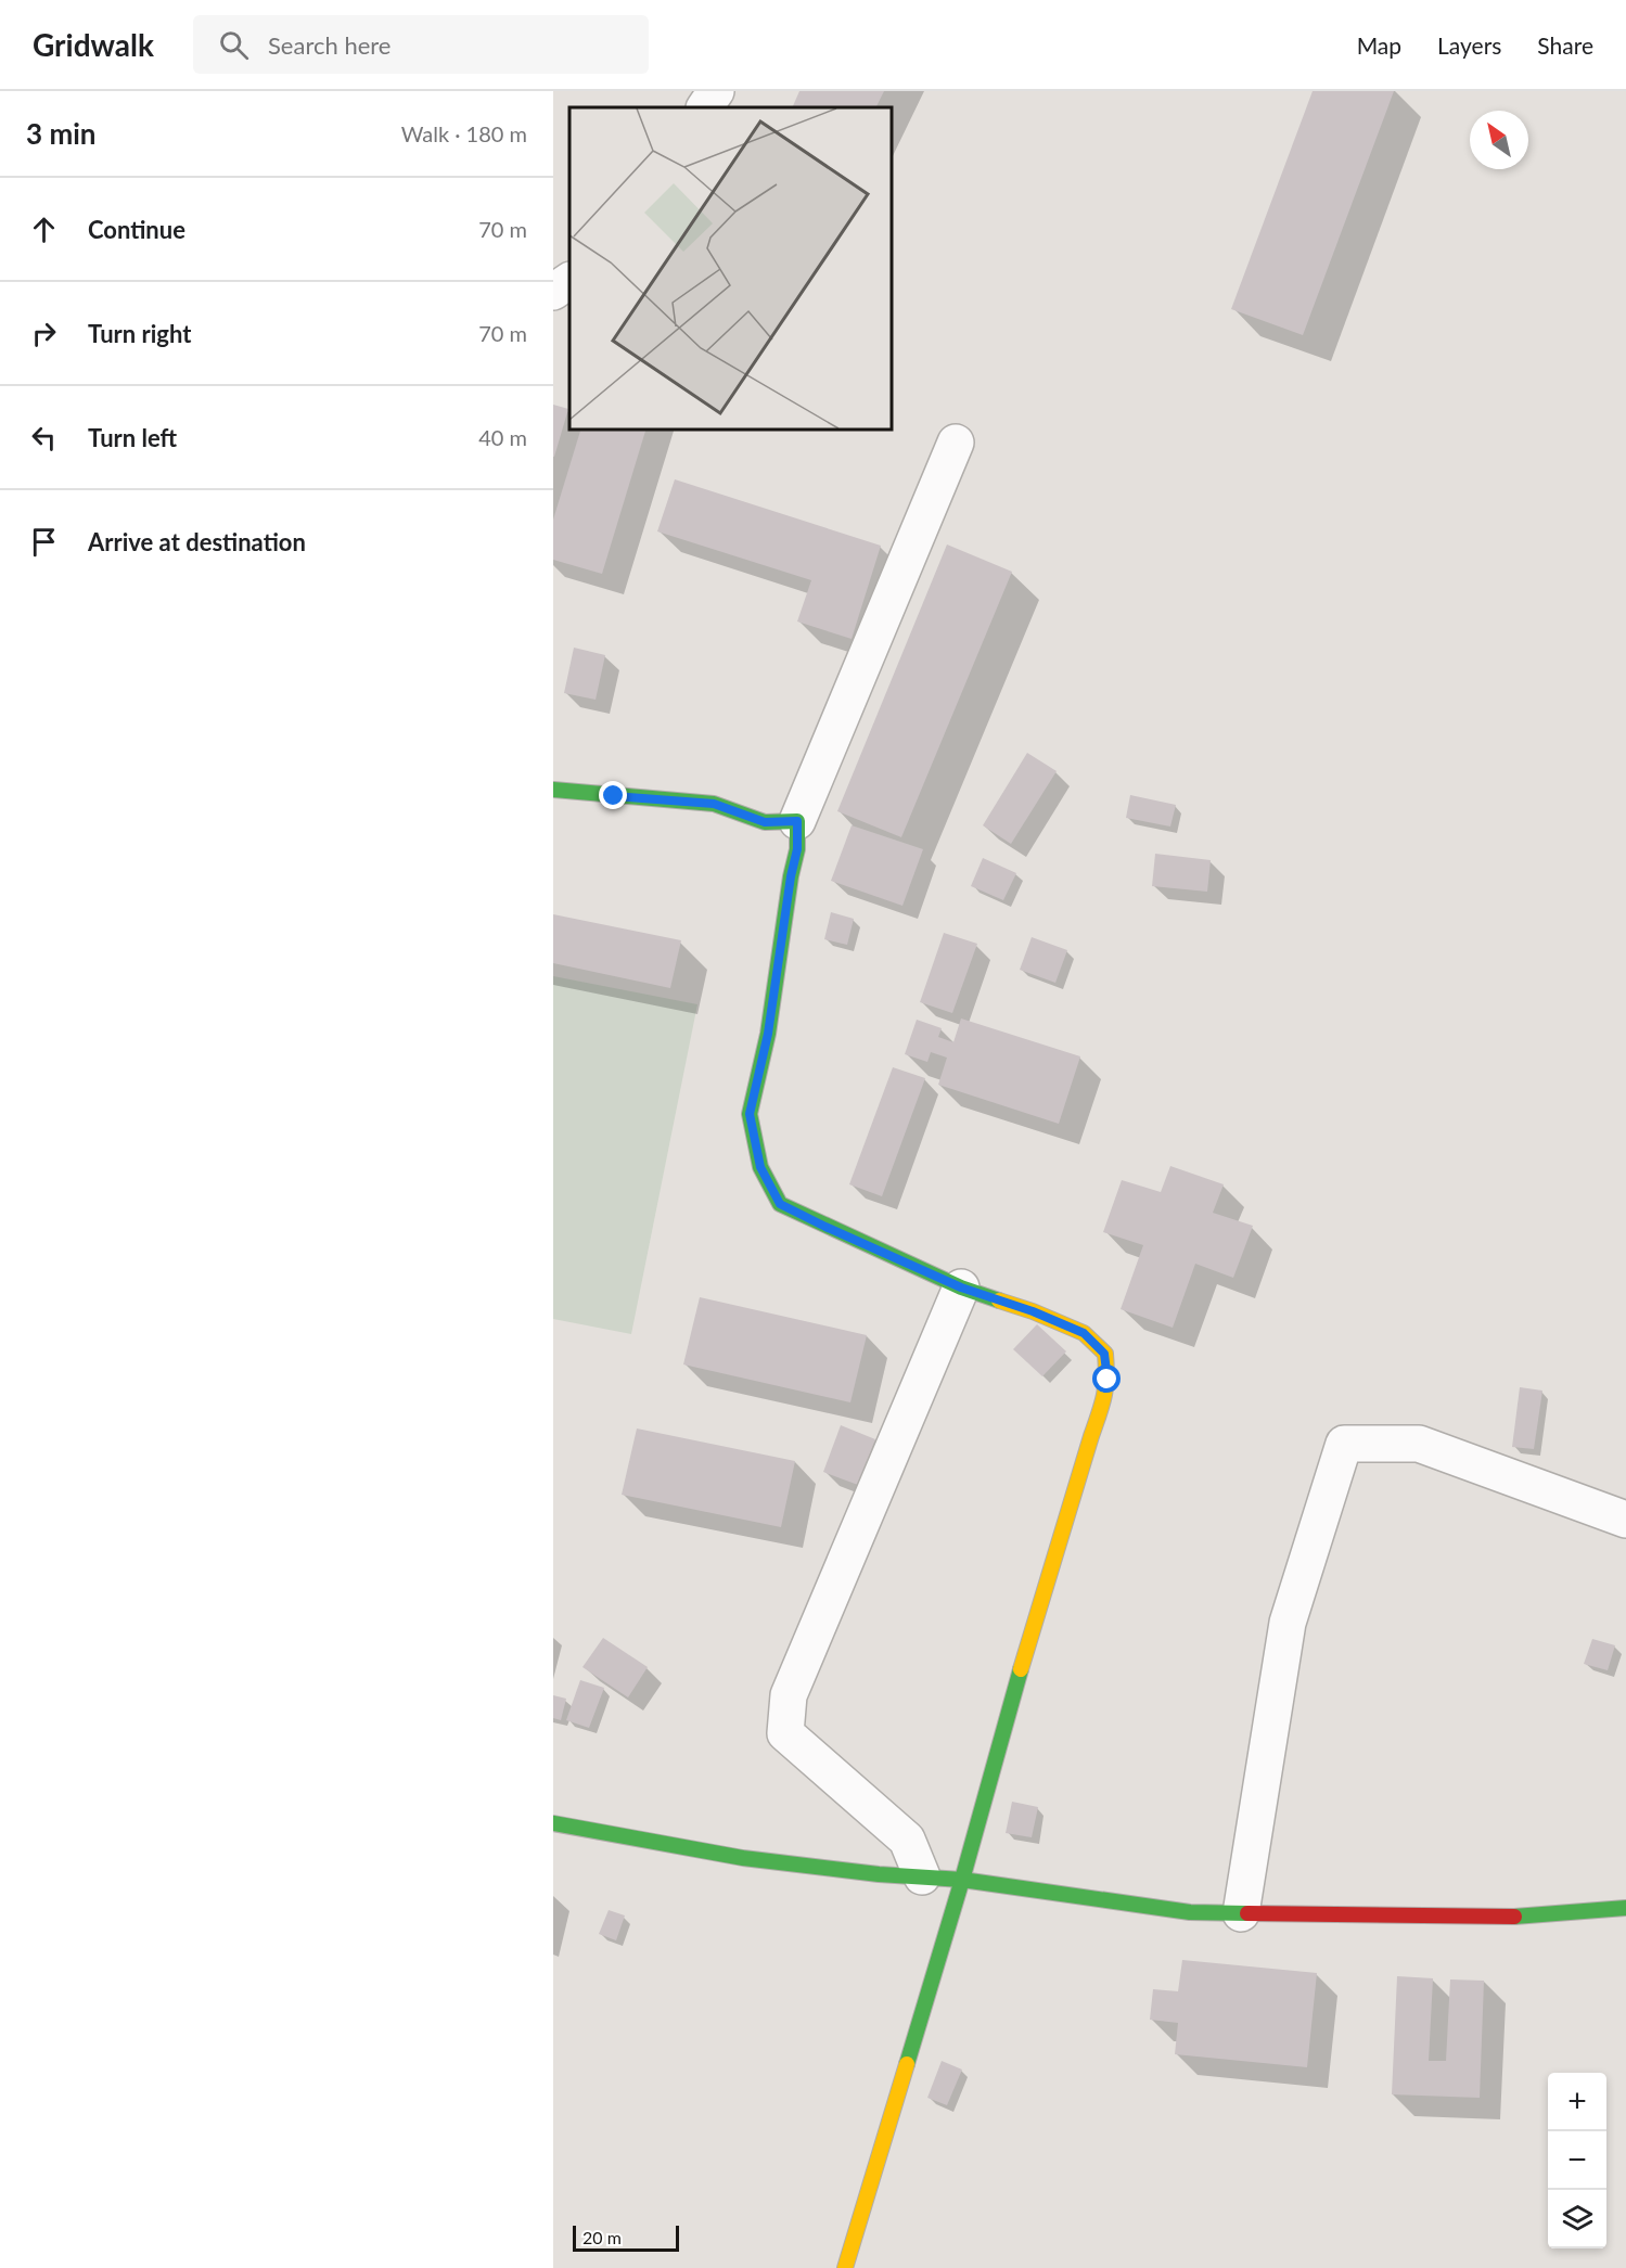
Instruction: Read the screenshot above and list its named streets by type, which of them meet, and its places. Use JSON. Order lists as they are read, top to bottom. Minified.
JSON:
{"scale_bar":"20 m","north":"top left","page":{"header":"Gridwalk","search":"Search here","nav":["Map","Layers","Share"],"heading":["3 min","Walk · 180 m"],"list":[["Continue","70 m"],["Turn right","70 m"],["Turn left","40 m"],"Arrive at destination"],"map_buttons":["+","−"],"scale":"20 m"}}
